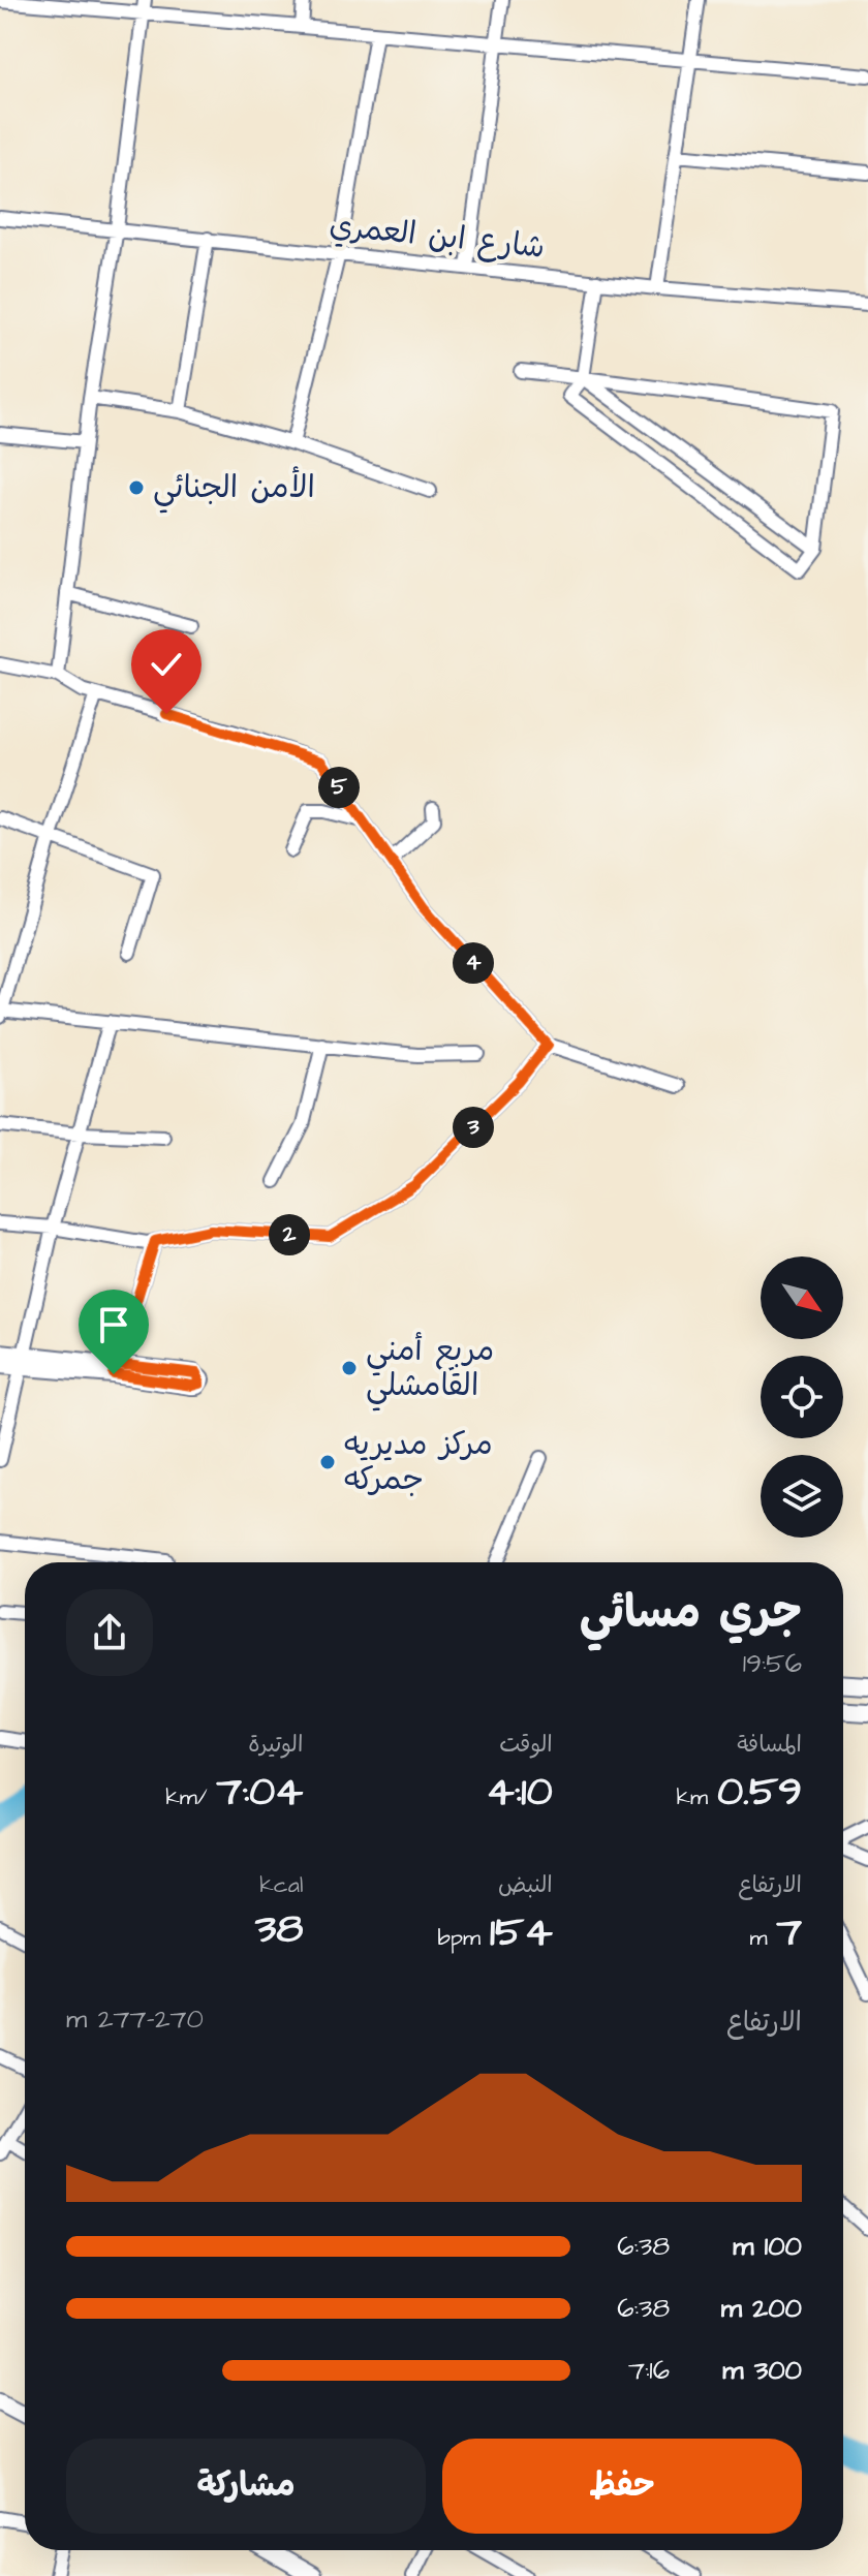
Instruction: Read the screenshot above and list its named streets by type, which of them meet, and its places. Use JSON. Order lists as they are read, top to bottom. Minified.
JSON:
{"streets":{"street":["شارع ابن العمري"]},"places":["الأمن الجنائي","مربع أمني القامشلي","مركز مديريه جمركه"],"north":"bottom right","page":{"pins":["5","4","3","2"],"heading":["جري مسائي","19:56"],"stats":[["المسافة","0.59 km"],["الوقت","4:10"],["الوتيرة","7:04 /km"],["الارتفاع","7 m"],["النبض","154 bpm"],["kcal","38"]],"chart":["الارتفاع","270–277 m"],"list":[{"name":"100 m","note":"6:38"},{"name":"200 m","note":"6:38"},{"name":"300 m","note":"7:16"}],"buttons":["حفظ","مشاركة"]}}
